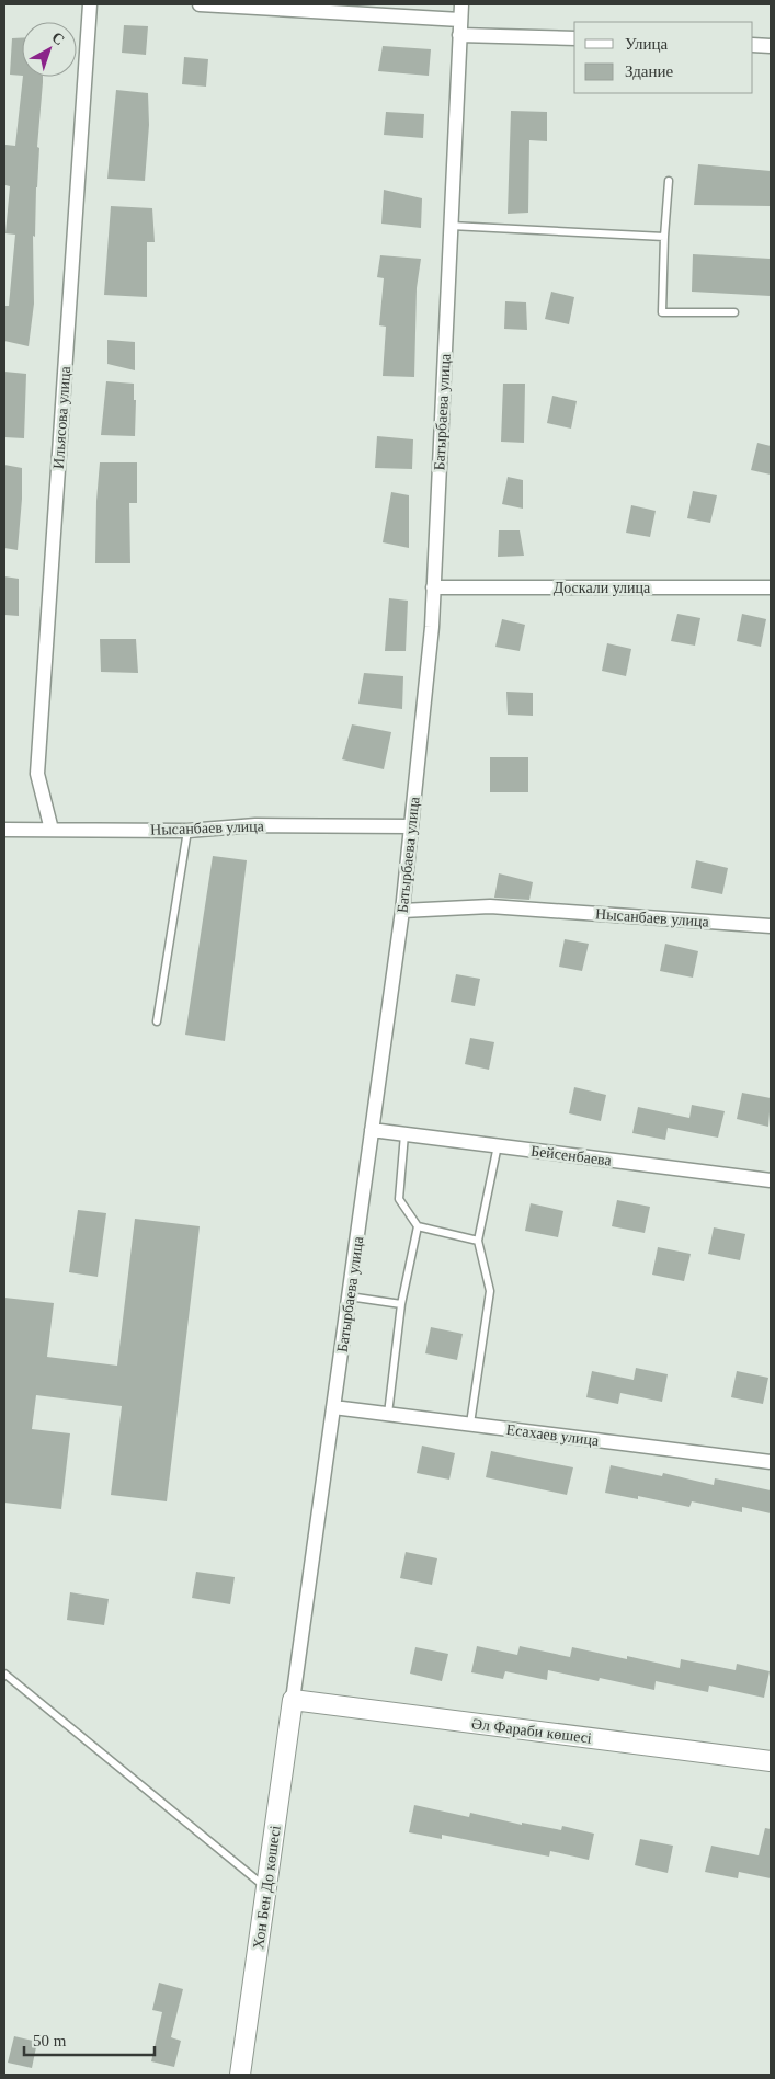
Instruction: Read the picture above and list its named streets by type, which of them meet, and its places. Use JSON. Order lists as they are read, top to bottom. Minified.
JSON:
{"streets":{"street":["Батырбаева улица","Ильясова улица","Доскали улица","Нысанбаев улица","Бейсенбаева","Есахаев улица","Әл Фараби көшесі","Хон Бен До көшесі"]},"crossings":[["Батырбаева улица","Доскали улица"],["Батырбаева улица","Нысанбаев улица"],["Батырбаева улица","Бейсенбаева"],["Батырбаева улица","Есахаев улица"],["Батырбаева улица","Әл Фараби көшесі"],["Батырбаева улица","Хон Бен До көшесі"],["Ильясова улица","Нысанбаев улица"],["Әл Фараби көшесі","Хон Бен До көшесі"]],"legend":["Улица","Здание"],"scale_bar":"50 m","north":"top right"}
